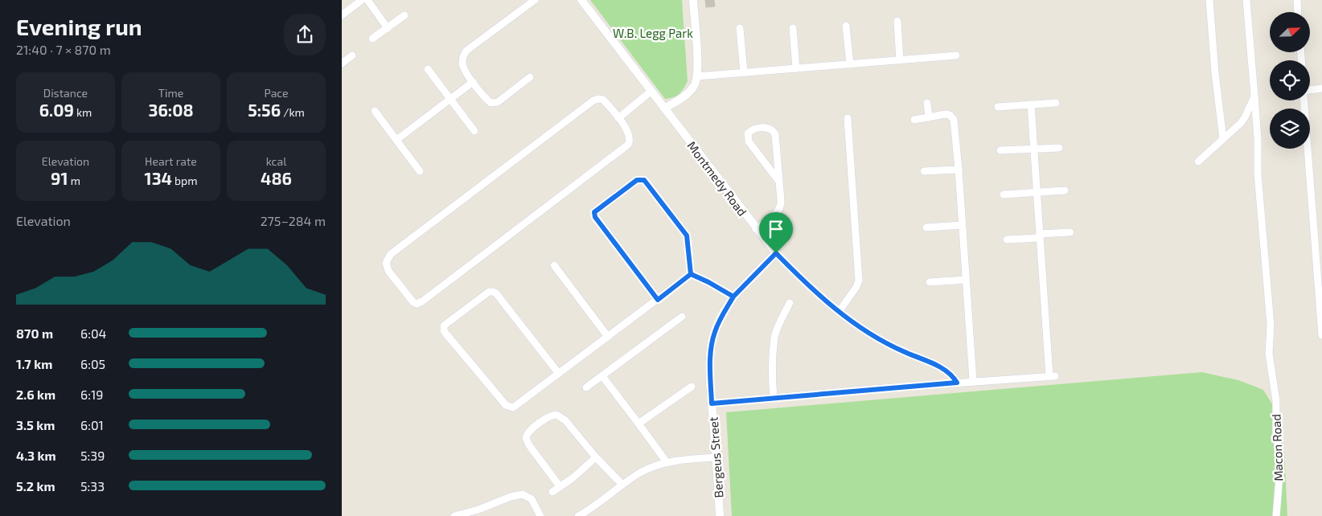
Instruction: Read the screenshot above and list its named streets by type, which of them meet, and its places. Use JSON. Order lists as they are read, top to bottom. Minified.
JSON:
{"streets":{"street":["Montmedy Road","Macon Road","Bergeus Street"]},"crossings":[["Montmedy Road","Bergeus Street"]],"parks":["W.B. Legg Park"],"north":"top right","page":{"heading":["Evening run","21:40 · 7 × 870 m"],"stats":[["Distance","6.09 km"],["Time","36:08"],["Pace","5:56 /km"],["Elevation","91 m"],["Heart rate","134 bpm"],["kcal","486"]],"chart":["Elevation","275–284 m"],"list":[{"name":"870 m","note":"6:04"},{"name":"1.7 km","note":"6:05"},{"name":"2.6 km","note":"6:19"},{"name":"3.5 km","note":"6:01"},{"name":"4.3 km","note":"5:39"},{"name":"5.2 km","note":"5:33"}]}}
